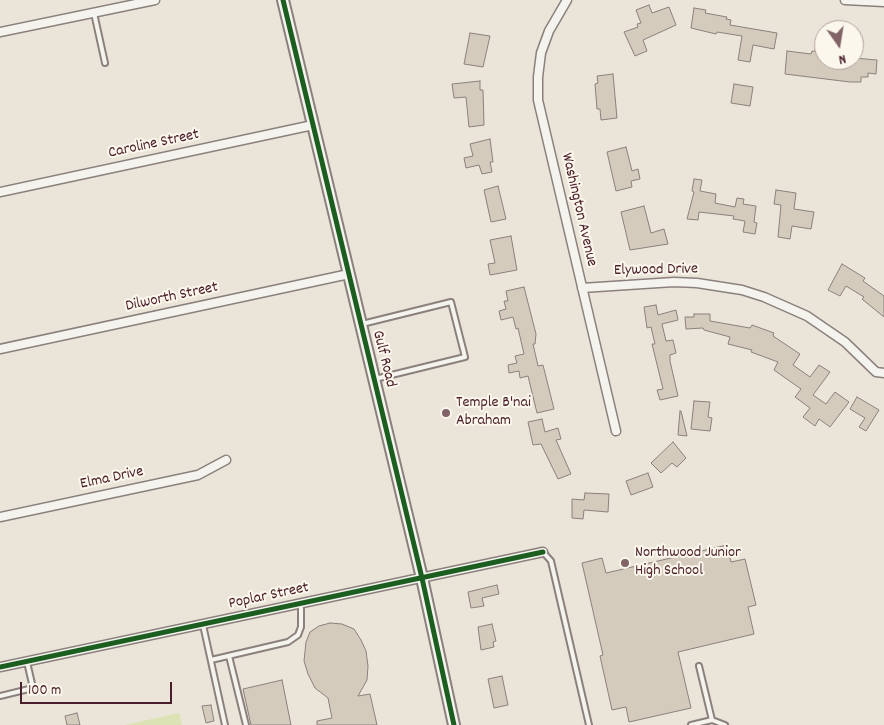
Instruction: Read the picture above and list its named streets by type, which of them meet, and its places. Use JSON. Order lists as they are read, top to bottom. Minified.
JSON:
{"streets":{"street":["Caroline Street","Washington Avenue","Elywood Drive","Dilworth Street","Gulf Road","Elma Drive","Poplar Street"]},"crossings":[["Caroline Street","Gulf Road"],["Washington Avenue","Elywood Drive"],["Dilworth Street","Gulf Road"],["Gulf Road","Poplar Street"]],"places":["Temple B'nai Abraham","Northwood Junior High School"],"scale_bar":"100 m","north":"bottom"}
